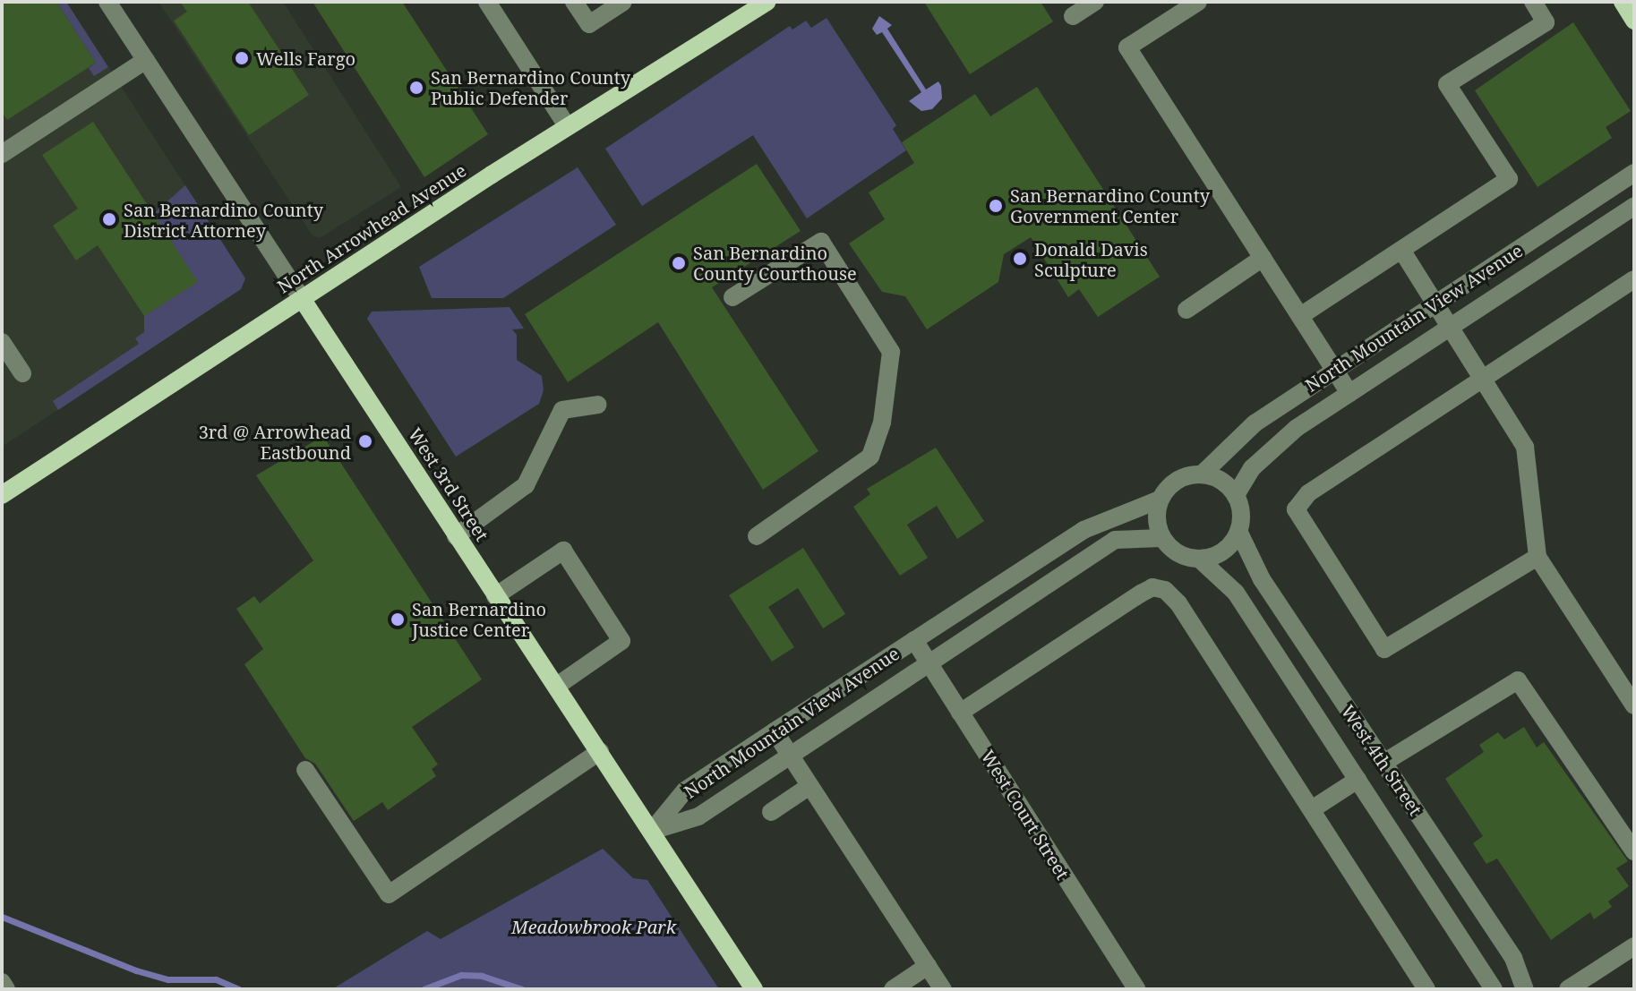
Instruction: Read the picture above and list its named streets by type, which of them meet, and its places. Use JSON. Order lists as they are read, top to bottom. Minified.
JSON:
{"streets":{"main road":["North Arrowhead Avenue","West 3rd Street"],"street":["North Mountain View Avenue","West 4th Street","West Court Street"]},"crossings":[["North Arrowhead Avenue","West 3rd Street"],["North Mountain View Avenue","West 3rd Street"],["North Mountain View Avenue","West 4th Street"],["North Mountain View Avenue","West Court Street"]],"parks":["Meadowbrook Park"],"places":["Wells Fargo","San Bernardino County Public Defender","San Bernardino County Government Center","San Bernardino County District Attorney","Donald Davis Sculpture","San Bernardino County Courthouse","3rd @ Arrowhead Eastbound","San Bernardino Justice Center"]}
